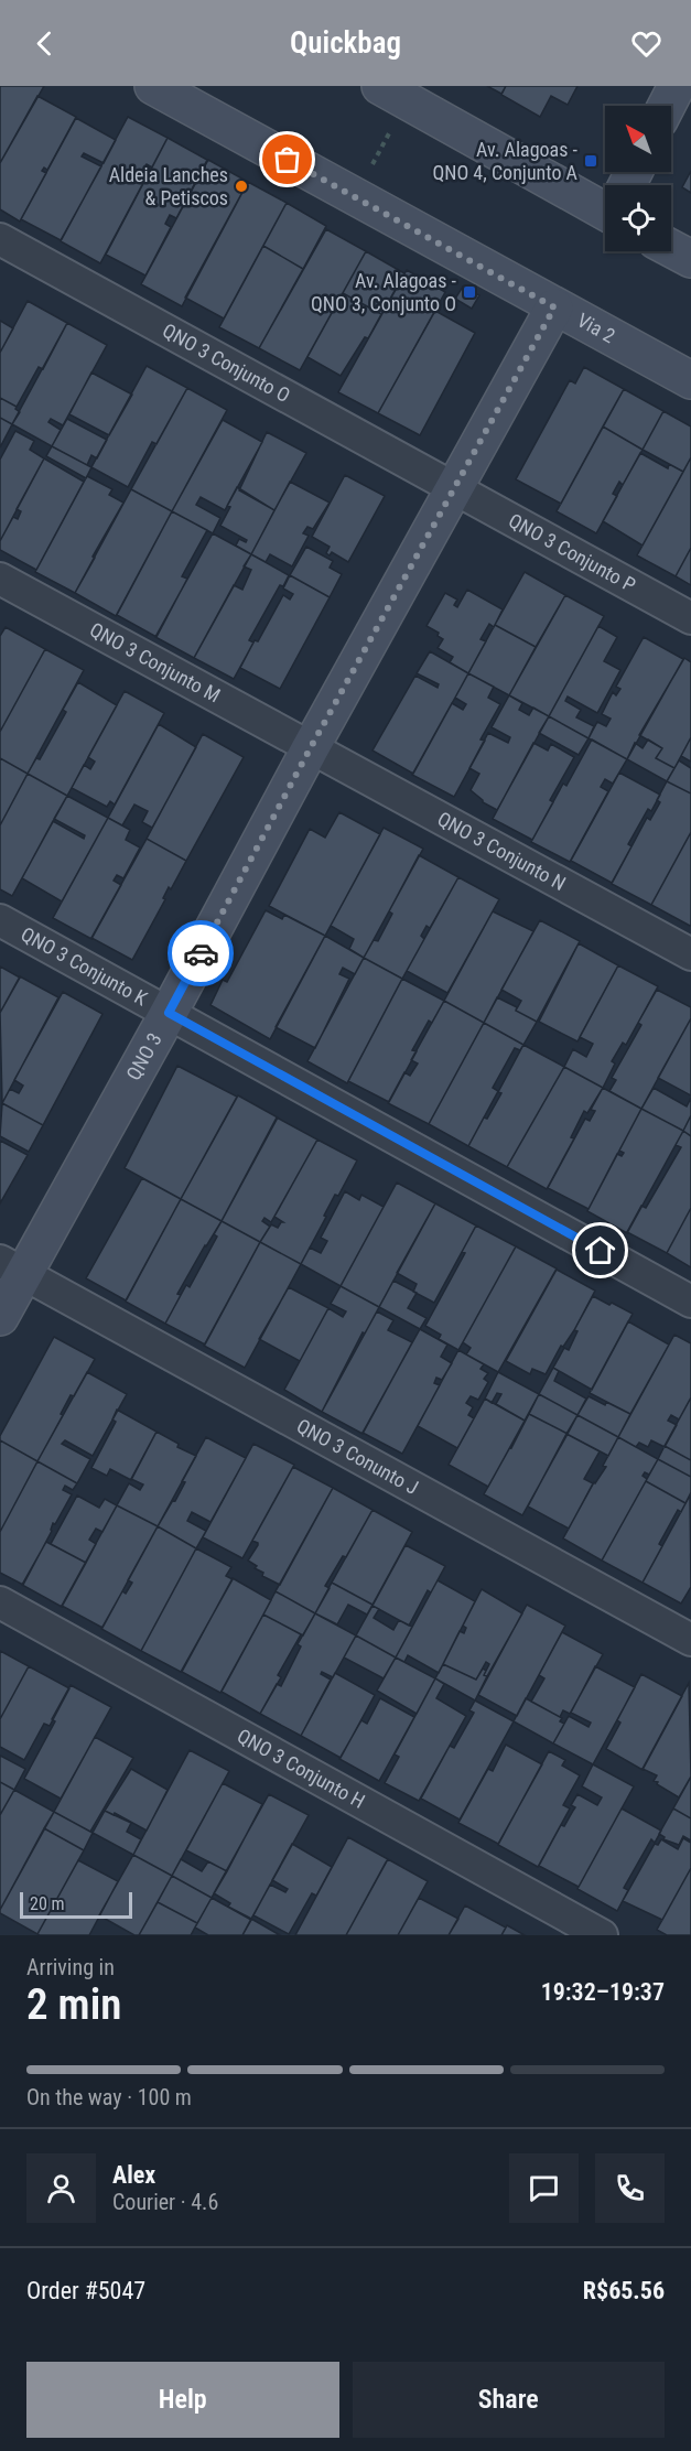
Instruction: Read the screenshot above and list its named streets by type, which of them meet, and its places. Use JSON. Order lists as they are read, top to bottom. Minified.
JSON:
{"streets":{"street":["Via 2","QNO 3 Conjunto O","QNO 3 Conjunto P","QNO 3 Conjunto M","QNO 3 Conjunto N","QNO 3 Conjunto K","QNO 3","QNO 3 Conunto J","QNO 3 Conjunto H"]},"crossings":[["Via 2","QNO 3"],["QNO 3 Conjunto O","QNO 3 Conjunto P"],["QNO 3 Conjunto O","QNO 3"],["QNO 3 Conjunto P","QNO 3"],["QNO 3 Conjunto M","QNO 3 Conjunto N"],["QNO 3 Conjunto M","QNO 3"],["QNO 3 Conjunto N","QNO 3"],["QNO 3 Conjunto K","QNO 3"],["QNO 3","QNO 3 Conunto J"]],"places":{"transit":["Av. Alagoas - QNO 4, Conjunto A","Av. Alagoas - QNO 3, Conjunto O"],"other":["Aldeia Lanches & Petiscos"]},"scale_bar":"20 m","north":"top left","page":{"header":"Quickbag","scale":"20 m","heading":["2 min","Arriving in","19:32–19:37"],"panel":["Alex","Courier · 4.6","Order #5047","R$65.56"],"bar":"On the way · 100 m","buttons":["Help","Share"]}}
